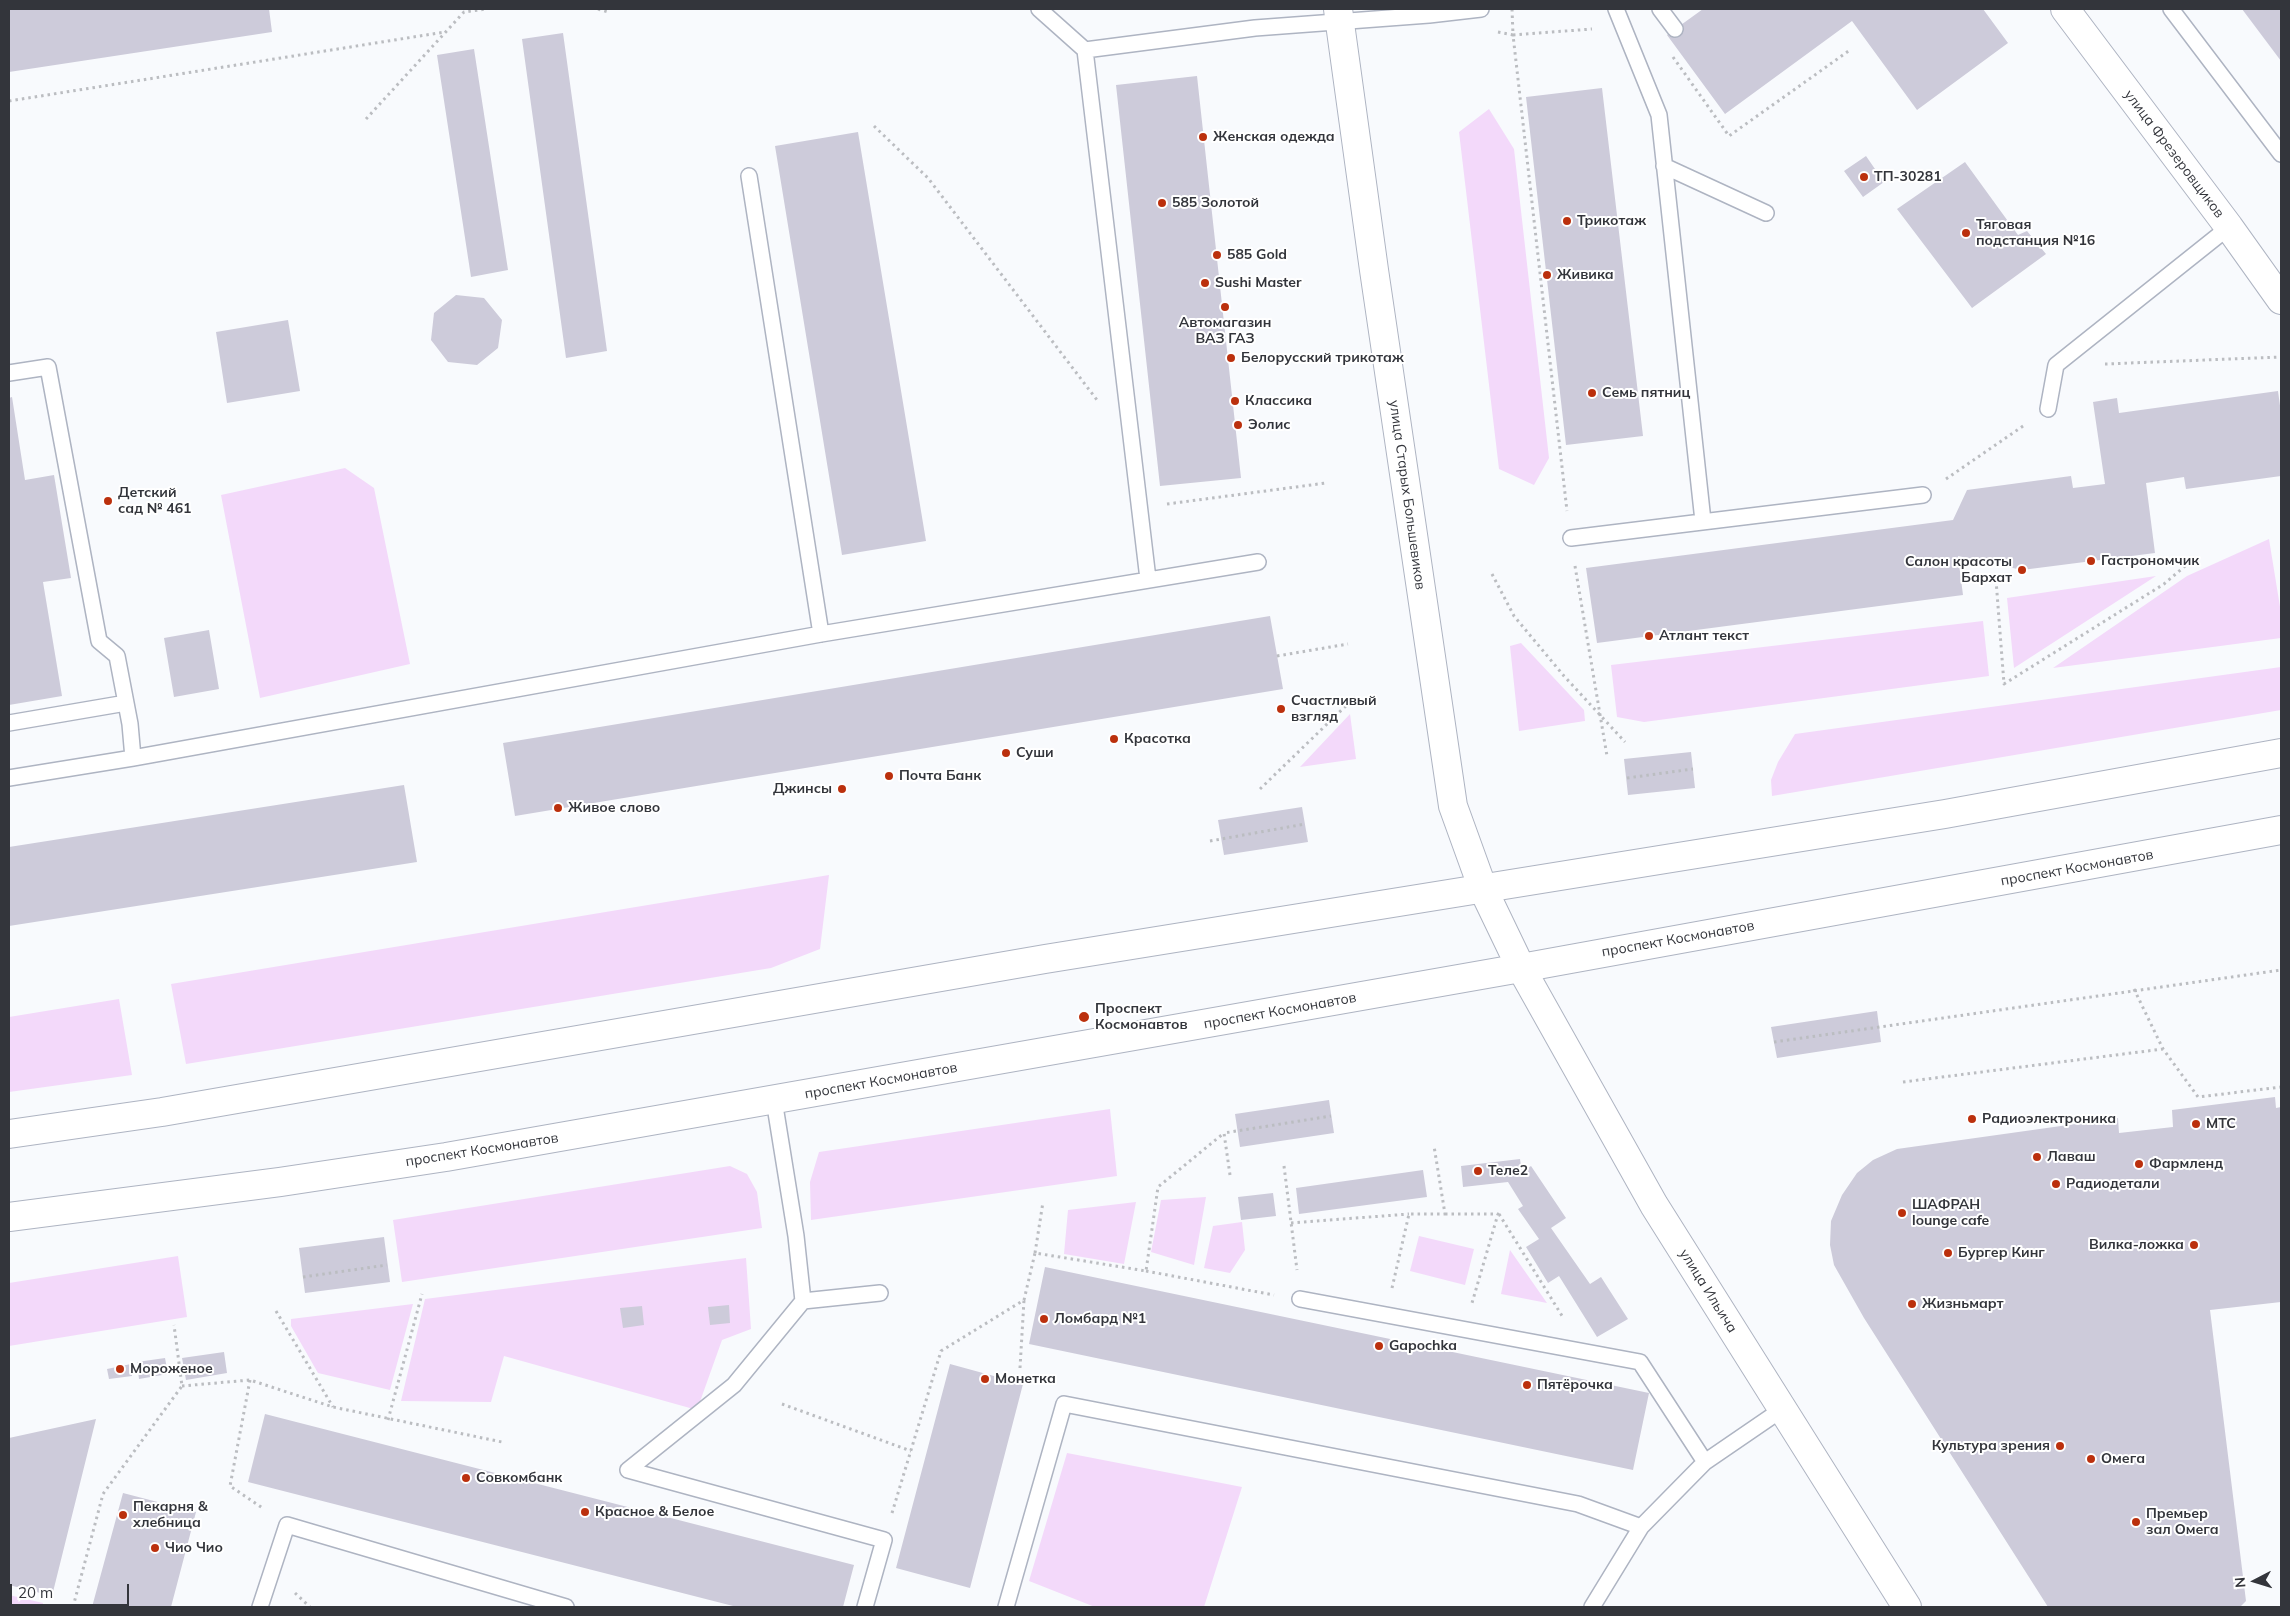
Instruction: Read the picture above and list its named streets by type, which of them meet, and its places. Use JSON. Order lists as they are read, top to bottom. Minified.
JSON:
{"streets":{"main road":["улица Фрезеровщиков","улица Старых Большевиков","проспект Космонавтов","улица Ильича"]},"crossings":[["улица Старых Большевиков","проспект Космонавтов"],["улица Старых Большевиков","улица Ильича"],["проспект Космонавтов","улица Ильича"]],"places":["Женская одежда","ТП-30281","585 Золотой","Трикотаж","Тяговая подстанция №16","585 Gold","Живика","Sushi Master","Автомагазин ВАЗ ГАЗ","Белорусский трикотаж","Семь пятниц","Классика","Эолис","Детский сад № 461","Гастрономчик","Салон красоты Бархат","Атлант текст","Счастливый взгляд","Красотка","Суши","Почта Банк","Джинсы","Живое слово","Проспект Космонавтов","Радиоэлектроника","МТС","Лаваш","Фармленд","Теле2","Радиодетали","ШАФРАН lounge cafe","Вилка-ложка","Бургер Кинг","Жизньмарт","Ломбард №1","Gapochka","Мороженое","Монетка","Пятёрочка","Культура зрения","Омега","Совкомбанк","Красное & Белое","Пекарня & хлебница","Премьер зал Омега","Чио Чио"],"scale_bar":"20 m","north":"left"}
